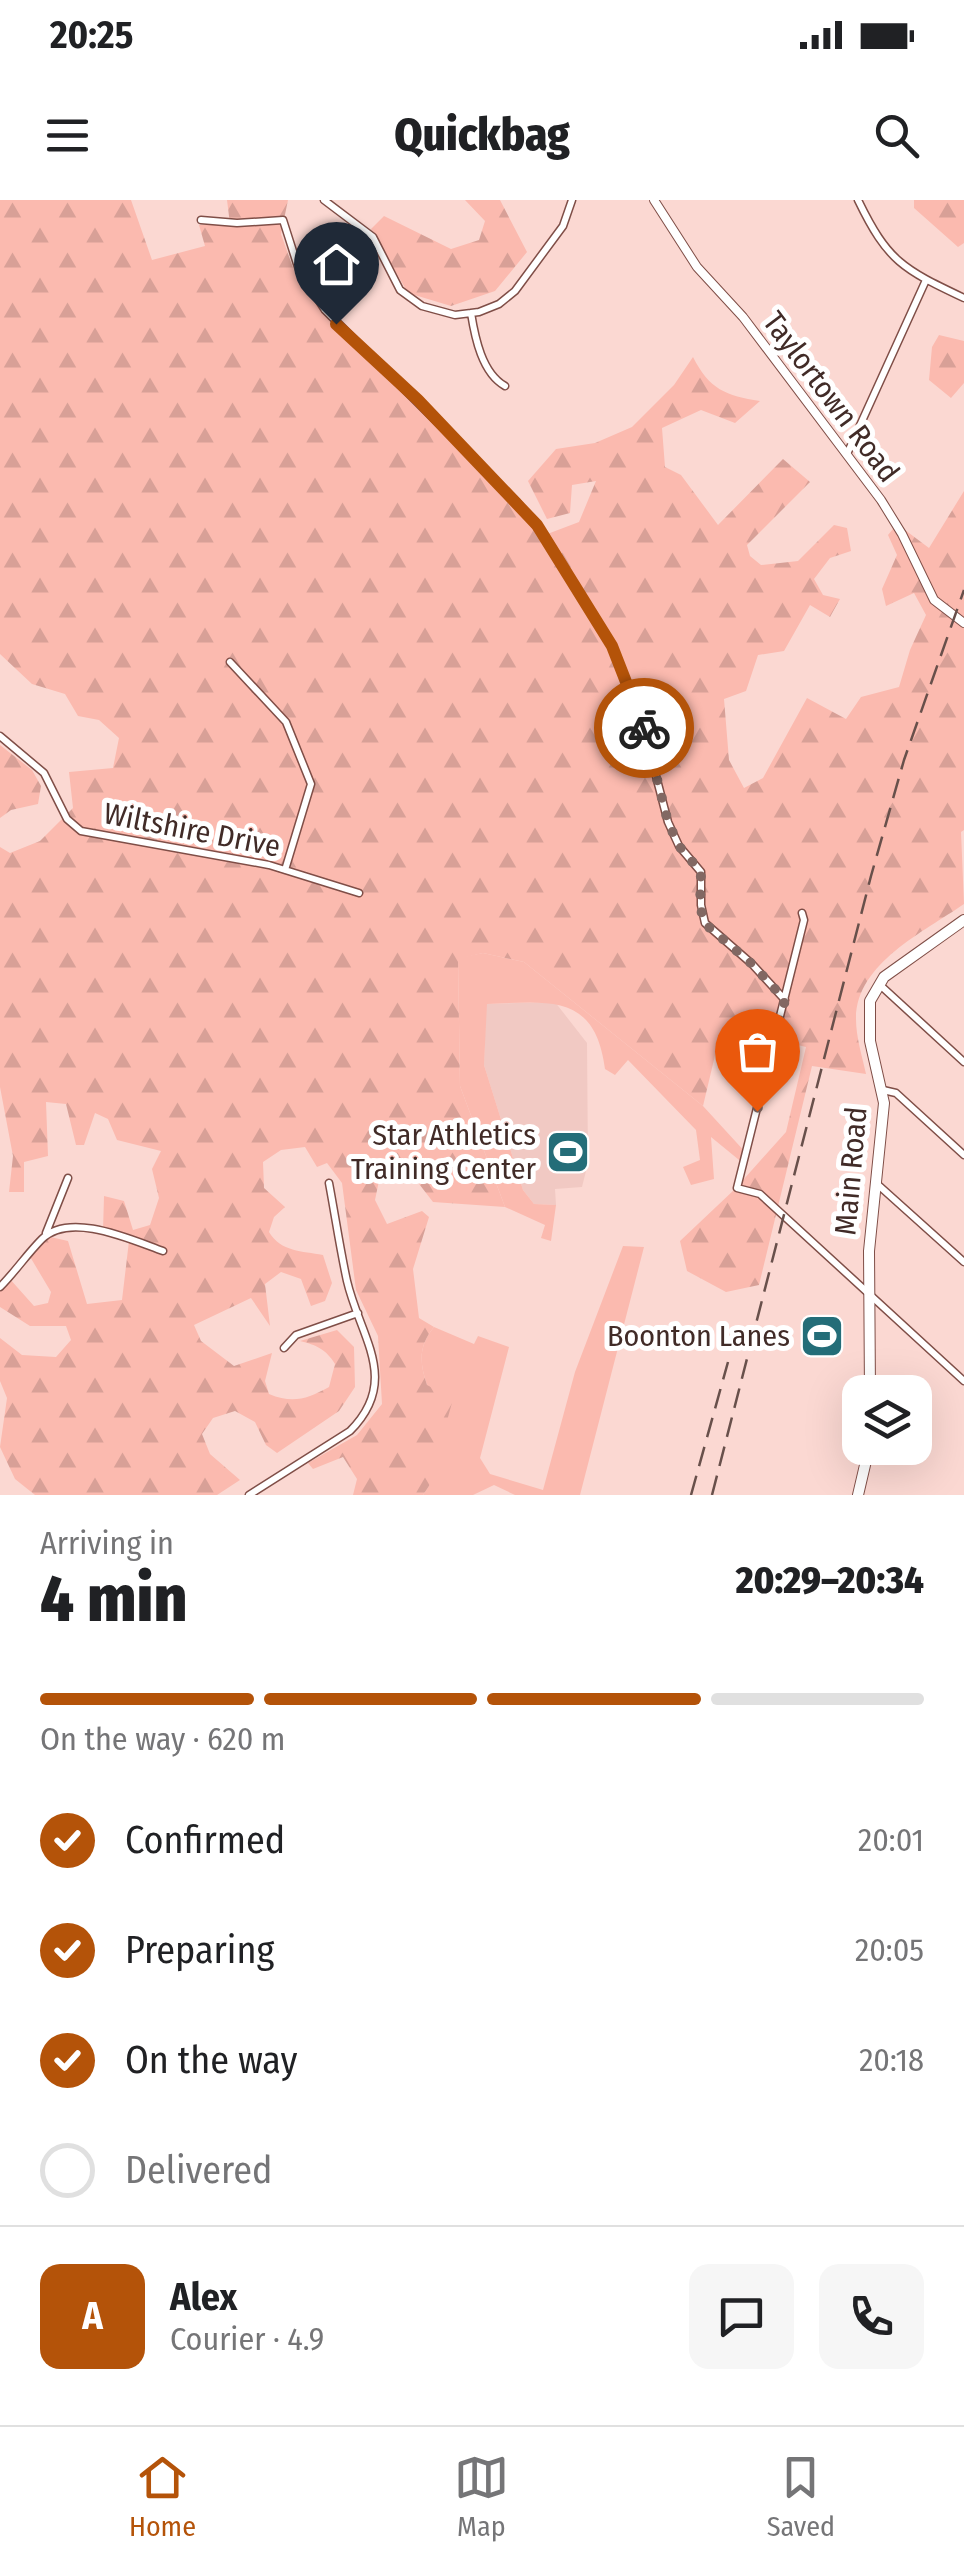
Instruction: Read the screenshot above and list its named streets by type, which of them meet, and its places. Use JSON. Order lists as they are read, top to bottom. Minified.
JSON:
{"streets":{"main road":["Main Road"],"street":["Taylortown Road","Wiltshire Drive"]},"places":{"sports":["Star Athletics Training Center","Boonton Lanes"]},"page":{"status":"20:25","header":"Quickbag","heading":["4 min","Arriving in","20:29–20:34"],"panel":["Alex","Courier · 4.9"],"bar":"On the way · 620 m","list":[["Confirmed","20:01"],["Preparing","20:05"],["On the way","20:18"],"Delivered"],"round":"A","tabs":["Home","Map","Saved"]}}
